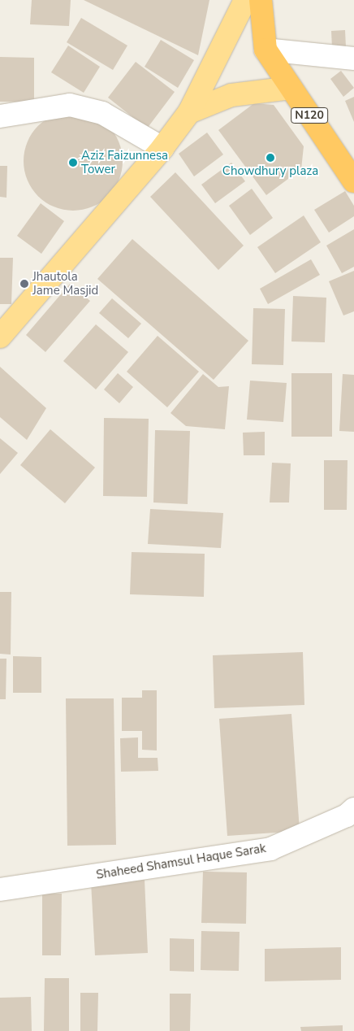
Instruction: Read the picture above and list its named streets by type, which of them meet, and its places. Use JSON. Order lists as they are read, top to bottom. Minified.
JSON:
{"streets":{"highway":["N120"],"street":["Shaheed Shamsul Haque Sarak"]},"places":["Chowdhury plaza","Aziz Faizunnesa Tower","Jhautola Jame Masjid"]}
